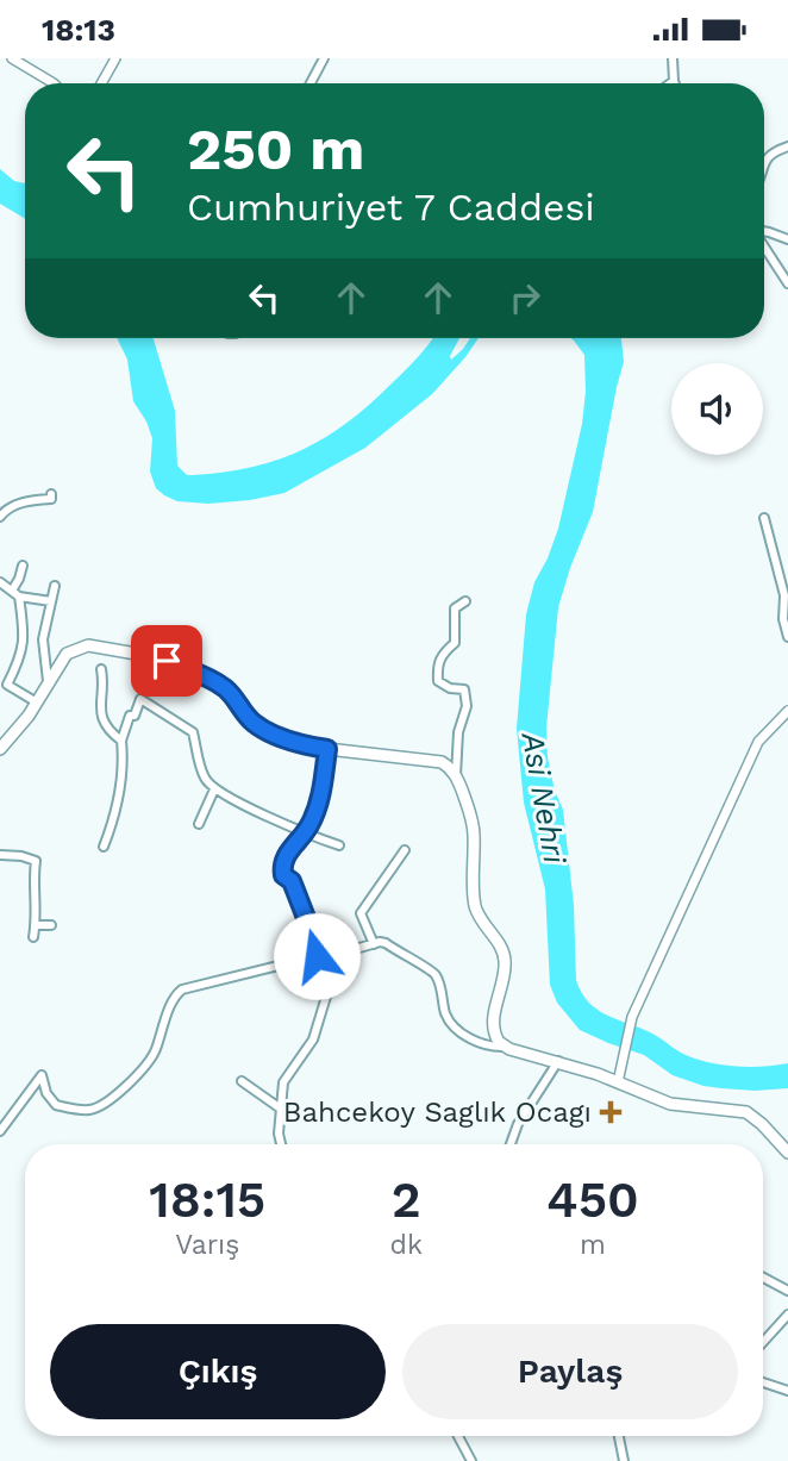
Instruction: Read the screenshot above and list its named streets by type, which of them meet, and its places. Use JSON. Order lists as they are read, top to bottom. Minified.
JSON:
{"water":["Asi Nehri"],"places":{"health":["Bahcekoy Saglık Ocagı"]},"page":{"status":"18:13","turn":["250 m","Cumhuriyet 7 Caddesi"],"eta":["18:15","Varış","2","dk","450","m"],"buttons":["Çıkış","Paylaş"]}}
